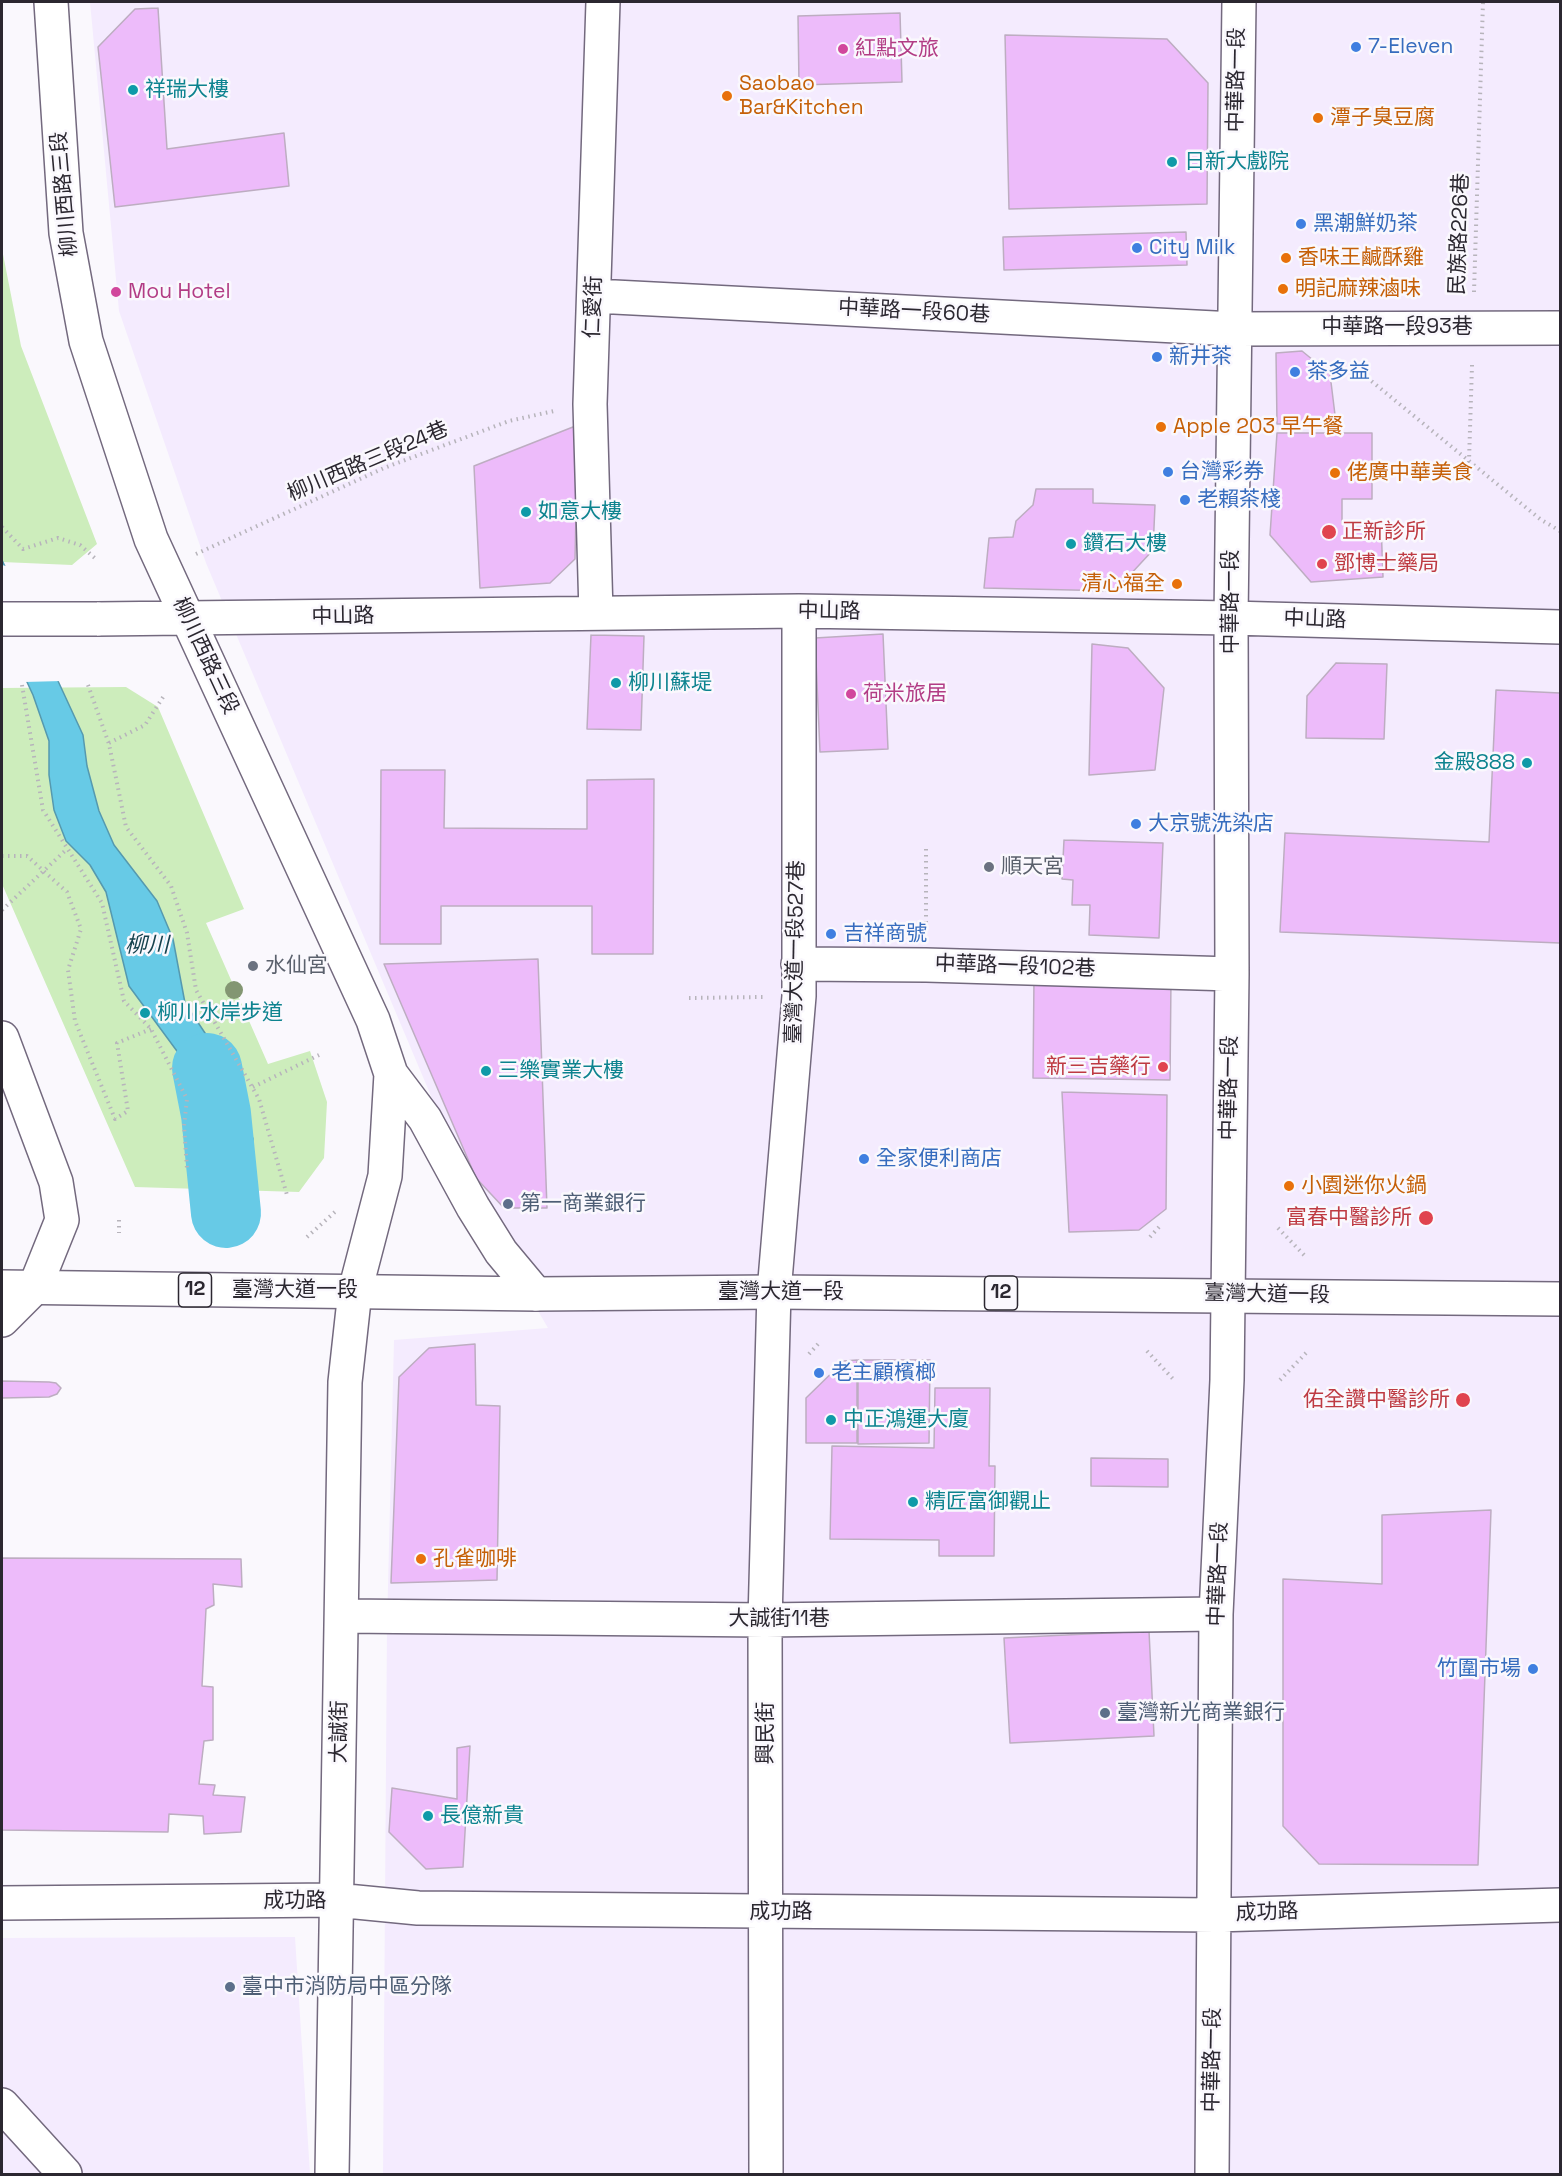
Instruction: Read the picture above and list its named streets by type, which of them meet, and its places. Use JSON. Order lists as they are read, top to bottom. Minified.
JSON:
{"streets":{"street":["中華路一段","柳川西路三段","仁愛街","中華路一段60巷","中華路一段93巷","中山路","臺灣大道一段527巷","中華路一段102巷","12","臺灣大道一段","大誠街11巷","大誠街","興民街","成功路"],"path":["民族路226巷","柳川西路三段24巷"]},"crossings":[["中華路一段","中華路一段60巷"],["中華路一段","中華路一段93巷"],["中華路一段","中山路"],["中華路一段","中華路一段102巷"],["中華路一段","臺灣大道一段"],["中華路一段","大誠街11巷"],["中華路一段","成功路"],["柳川西路三段","柳川西路三段24巷"],["柳川西路三段","中山路"],["柳川西路三段","臺灣大道一段"],["柳川西路三段","大誠街"],["民族路226巷","中華路一段93巷"],["仁愛街","中華路一段60巷"],["仁愛街","柳川西路三段24巷"],["仁愛街","中山路"],["中華路一段60巷","中華路一段93巷"],["中山路","臺灣大道一段527巷"],["臺灣大道一段527巷","中華路一段102巷"],["臺灣大道一段527巷","臺灣大道一段"],["臺灣大道一段527巷","興民街"],["臺灣大道一段","大誠街"],["臺灣大道一段","興民街"],["大誠街11巷","大誠街"],["大誠街11巷","興民街"],["大誠街","成功路"],["興民街","成功路"]],"water":["柳川"],"places":["7-Eleven","紅點文旅","祥瑞大樓","Saobao Bar&Kitchen","潭子臭豆腐","日新大戲院","黑潮鮮奶茶","City Milk","香味王鹹酥雞","明記麻辣滷味","Mou Hotel","新井茶","茶多益","Apple 203 早午餐","台灣彩券","佬廣中華美食","老賴茶棧","如意大樓","正新診所","鑽石大樓","鄧博士藥局","清心福全","柳川蘇堤","荷米旅居","金殿888","大京號洗染店","順天宮","吉祥商號","水仙宮","柳川水岸步道","新三吉藥行","三樂實業大樓","全家便利商店","小園迷你火鍋","第一商業銀行","富春中醫診所","老主顧檳榔","佑全讚中醫診所","中正鴻運大廈","精匠富御觀止","孔雀咖啡","竹圍市場","臺灣新光商業銀行","長億新貴","臺中市消防局中區分隊"]}
